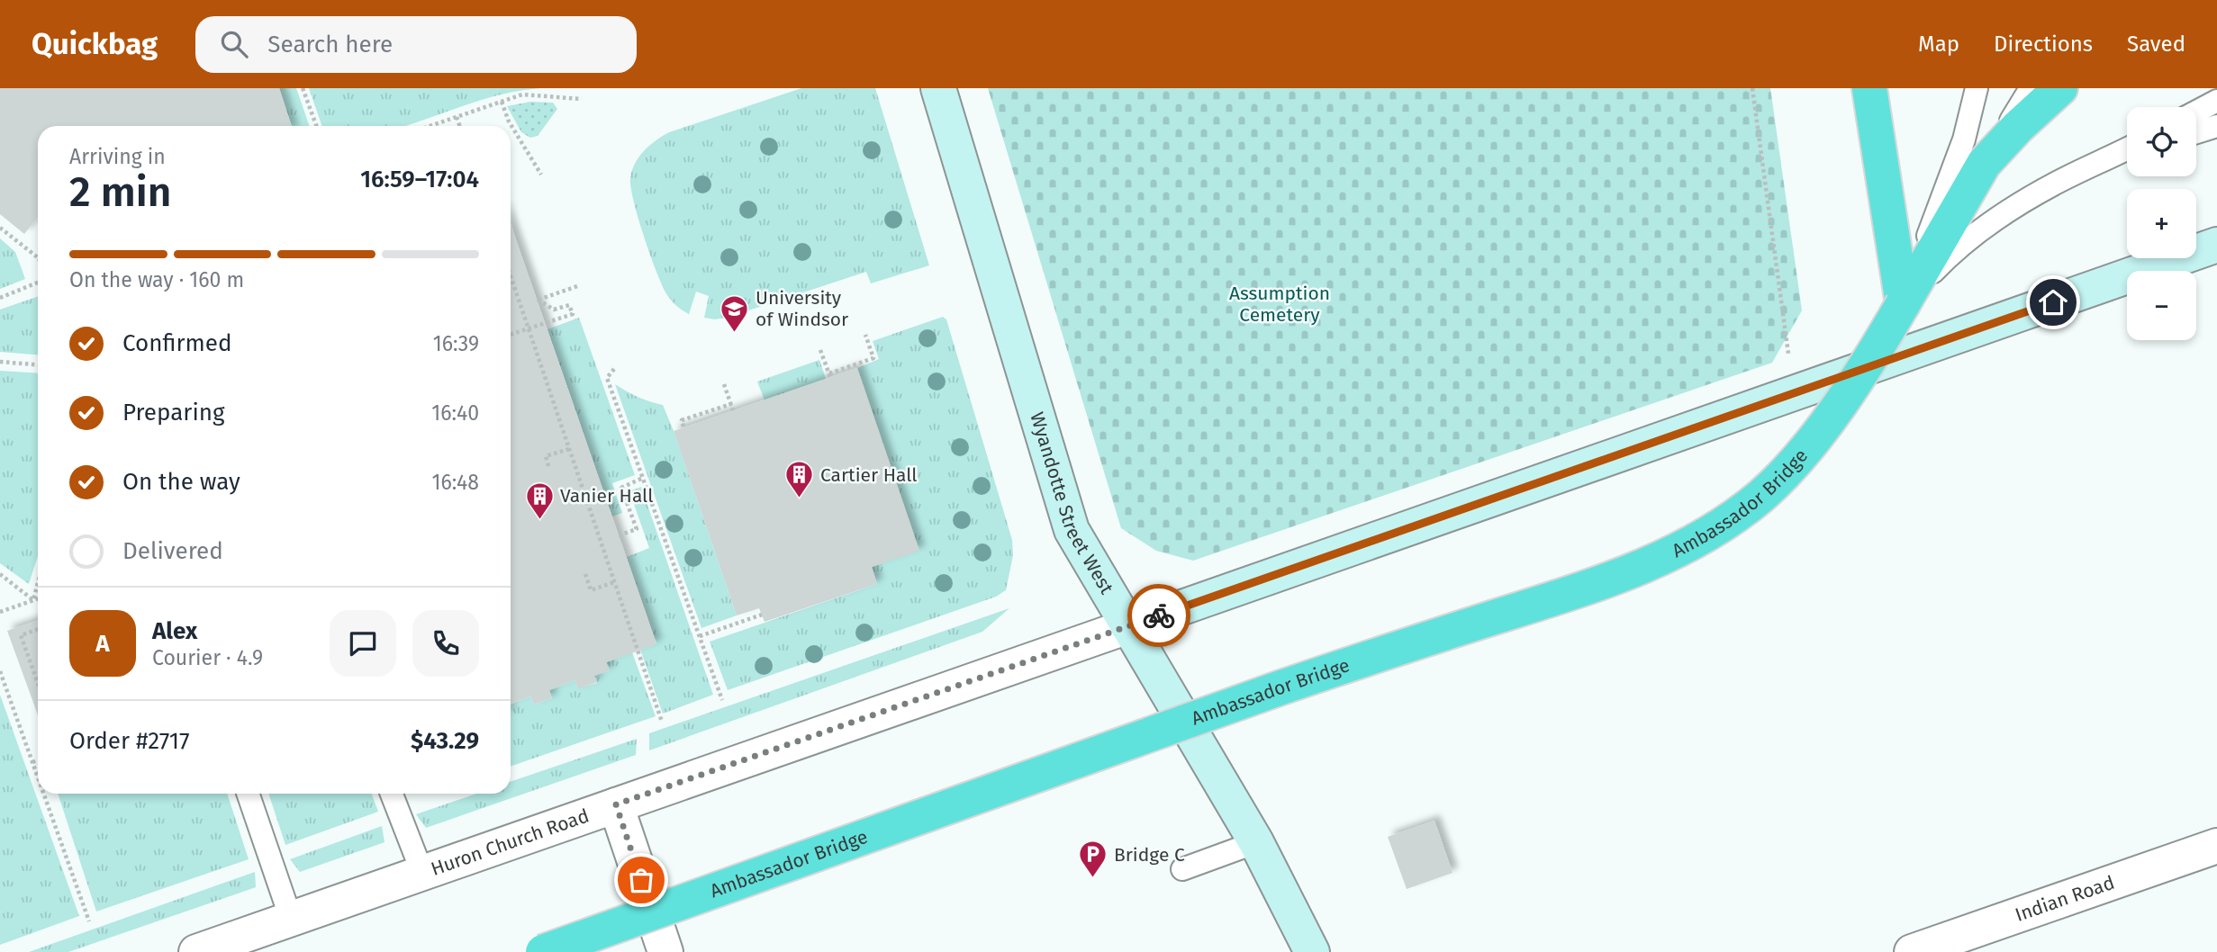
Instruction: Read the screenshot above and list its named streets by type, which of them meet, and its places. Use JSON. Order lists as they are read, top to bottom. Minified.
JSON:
{"streets":{"highway":["Ambassador Bridge"],"main road":["Wyandotte Street West","Huron Church Road"],"street":["Indian Road"]},"crossings":[["Wyandotte Street West","Huron Church Road"]],"parks":["Assumption Cemetery"],"places":{"school or university":["University of Windsor"],"building":["Cartier Hall","Vanier Hall"],"parking":["Bridge C"]},"page":{"header":"Quickbag","search":"Search here","nav":["Map","Directions","Saved"],"map_buttons":["+","−"],"heading":["2 min","Arriving in","16:59–17:04"],"panel":["Alex","Courier · 4.9","Order #2717","$43.29"],"bar":"On the way · 160 m","list":[["Confirmed","16:39"],["Preparing","16:40"],["On the way","16:48"],"Delivered"],"round":"A"}}
